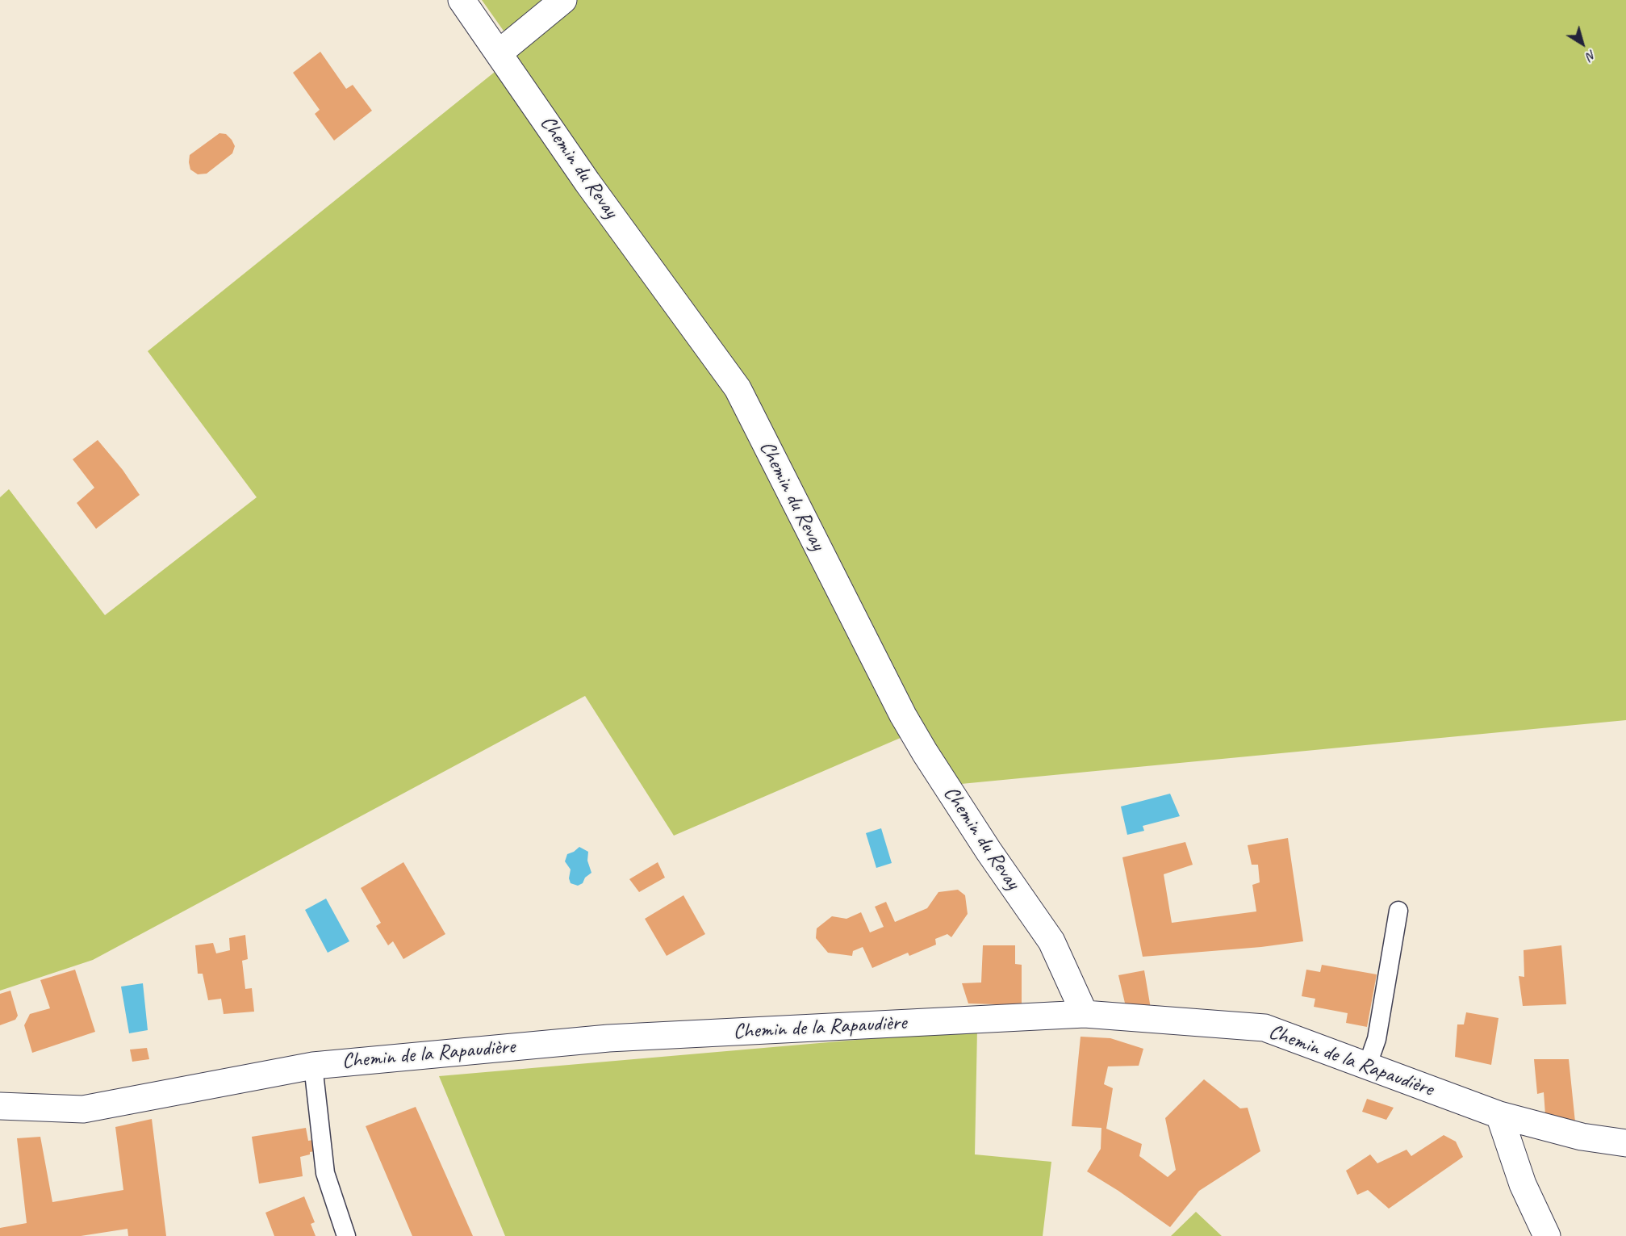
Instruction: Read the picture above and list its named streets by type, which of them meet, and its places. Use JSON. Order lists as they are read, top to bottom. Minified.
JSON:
{"streets":{"street":["Chemin du Revay","Chemin de la Rapaudière"]},"crossings":[["Chemin du Revay","Chemin de la Rapaudière"]],"north":"bottom right"}
